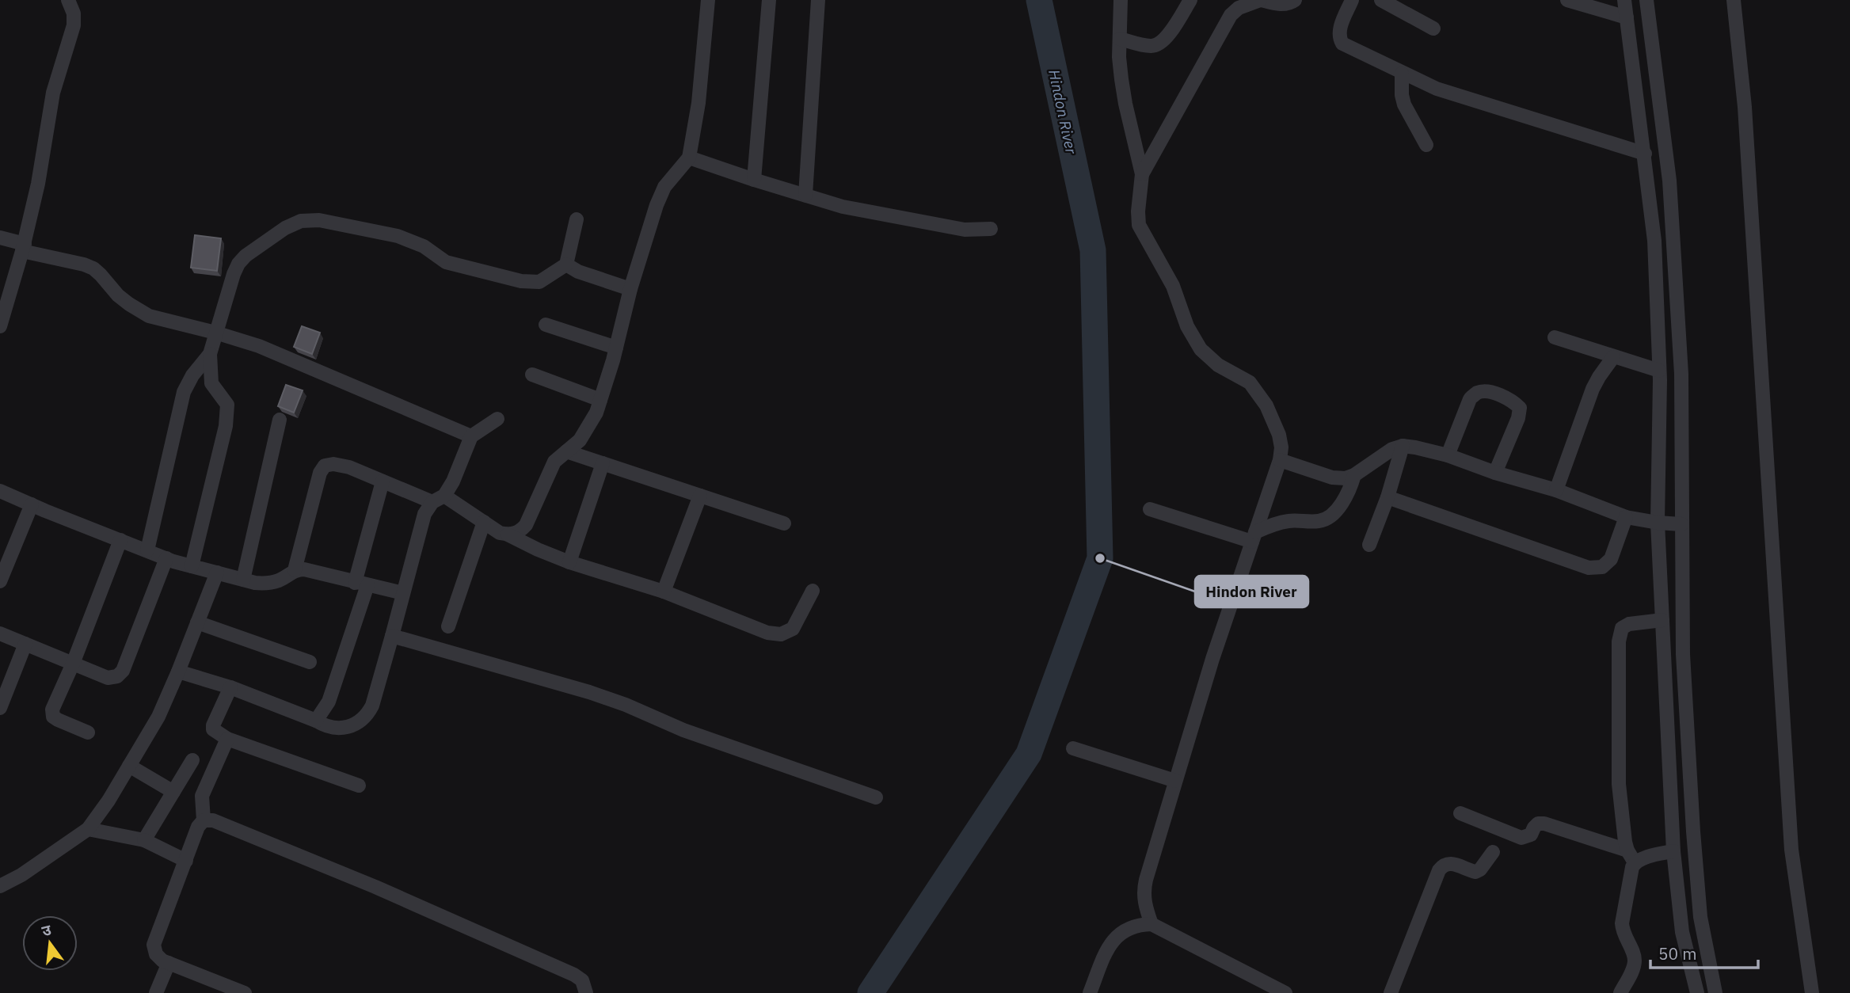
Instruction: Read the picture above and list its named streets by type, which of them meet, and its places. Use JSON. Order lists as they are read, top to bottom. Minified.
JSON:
{"water":["Hindon River"],"places":["Hindon River"],"scale_bar":"50 m","north":"top"}
